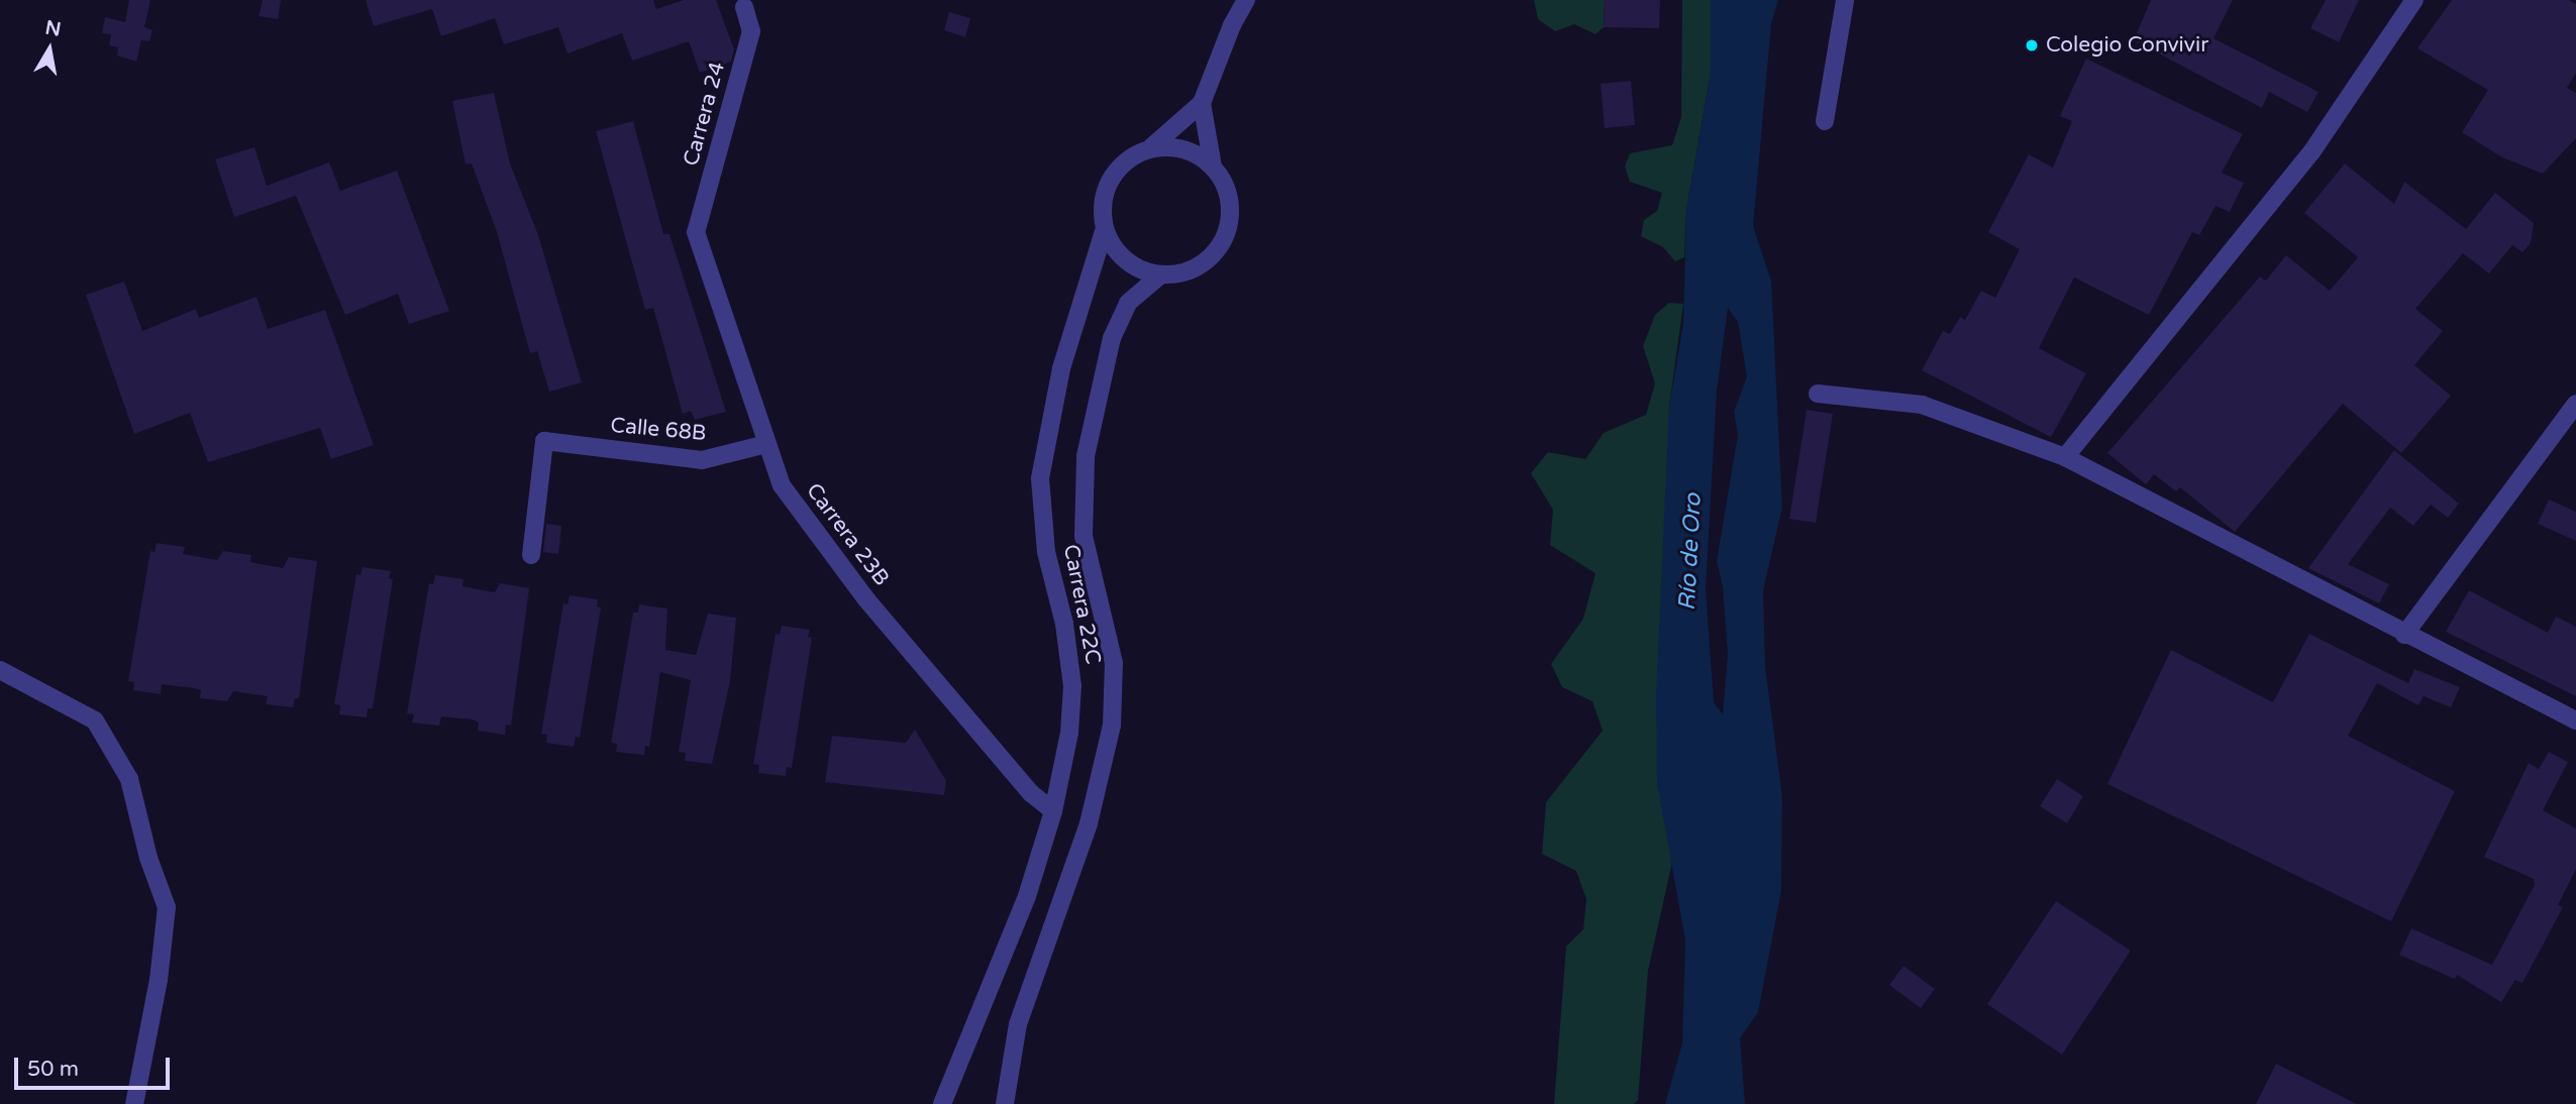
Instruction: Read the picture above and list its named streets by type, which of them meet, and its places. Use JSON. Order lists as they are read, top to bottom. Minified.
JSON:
{"streets":{"street":["Carrera 24","Calle 68B","Carrera 23B","Carrera 22C"]},"crossings":[["Carrera 24","Carrera 23B"],["Calle 68B","Carrera 23B"],["Carrera 23B","Carrera 22C"]],"water":["Río de Oro"],"places":["Colegio Convivir"],"scale_bar":"50 m","north":"top"}
